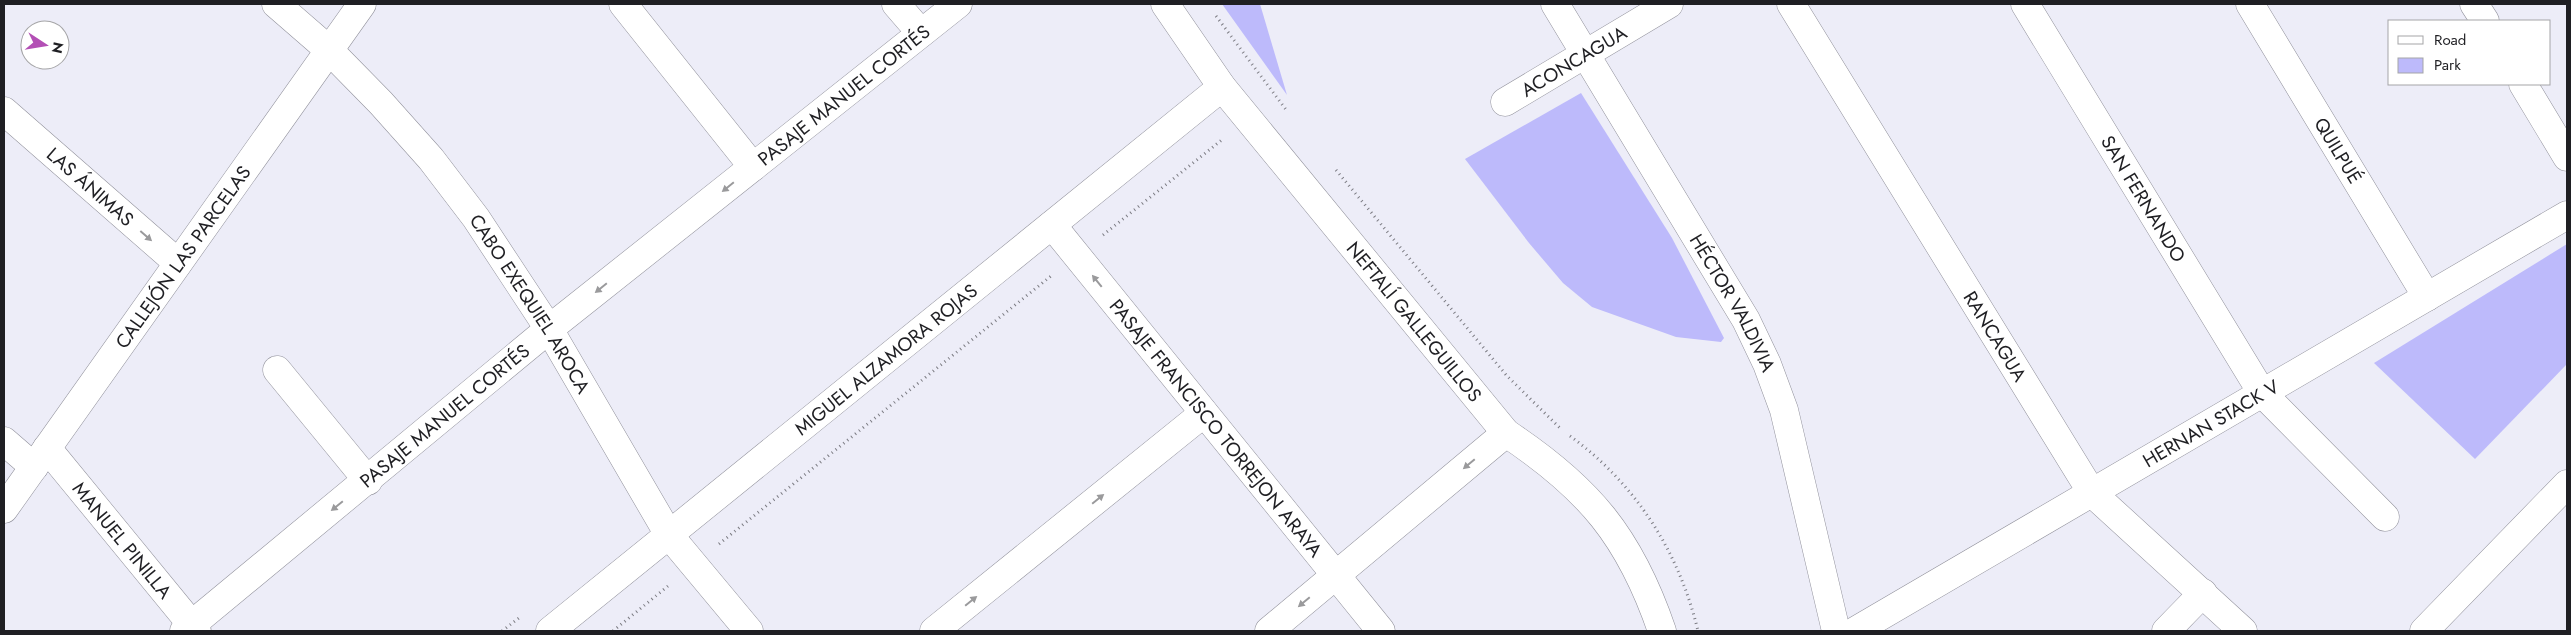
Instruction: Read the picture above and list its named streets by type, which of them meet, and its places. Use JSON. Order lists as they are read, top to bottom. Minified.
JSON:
{"streets":{"street":["ACONCAGUA","PASAJE MANUEL CORTÉS","QUILPUÉ","LAS ÁNIMAS","SAN FERNANDO","CALLEJÓN LAS PARCELAS","HÉCTOR VALDIVIA","CABO EXEQUIEL AROCA","NEFTALÍ GALLEGUILLOS","RANCAGUA","MIGUEL ALZAMORA ROJAS","HERNAN STACK V","PASAJE FRANCISCO TORREJON ARAYA","MANUEL PINILLA"]},"crossings":[["ACONCAGUA","HÉCTOR VALDIVIA"],["PASAJE MANUEL CORTÉS","CABO EXEQUIEL AROCA"],["PASAJE MANUEL CORTÉS","MANUEL PINILLA"],["QUILPUÉ","HERNAN STACK V"],["LAS ÁNIMAS","CALLEJÓN LAS PARCELAS"],["SAN FERNANDO","HERNAN STACK V"],["CALLEJÓN LAS PARCELAS","CABO EXEQUIEL AROCA"],["CALLEJÓN LAS PARCELAS","MANUEL PINILLA"],["CABO EXEQUIEL AROCA","MIGUEL ALZAMORA ROJAS"],["NEFTALÍ GALLEGUILLOS","MIGUEL ALZAMORA ROJAS"],["RANCAGUA","HERNAN STACK V"],["MIGUEL ALZAMORA ROJAS","PASAJE FRANCISCO TORREJON ARAYA"]],"one_way":["PASAJE MANUEL CORTÉS","LAS ÁNIMAS","PASAJE FRANCISCO TORREJON ARAYA"],"legend":["Road","Park"],"north":"right"}
